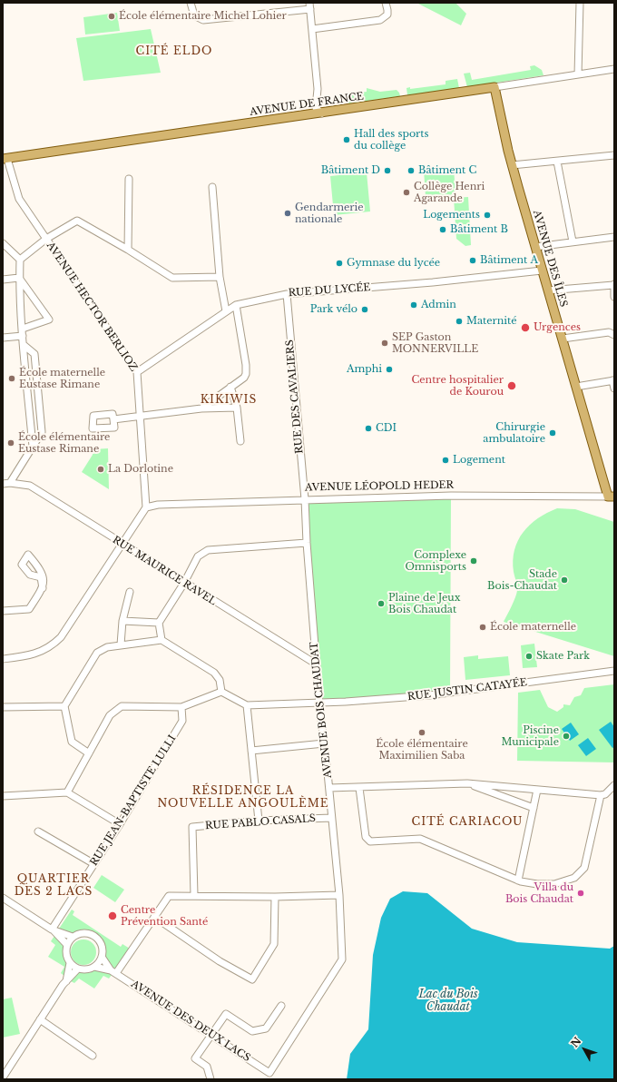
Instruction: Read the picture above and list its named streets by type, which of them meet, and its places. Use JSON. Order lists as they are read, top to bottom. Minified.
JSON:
{"streets":{"main road":["AVENUE DE FRANCE","AVENUE DES ÎLES"],"street":["RUE DU LYCÉE","AVENUE HECTOR BERLIOZ","RUE DES CAVALIERS","AVENUE LÉOPOLD HEDER","RUE MAURICE RAVEL","RUE JUSTIN CATAYÉE","AVENUE BOIS CHAUDAT","RUE JEAN-BAPTISTE LULLI","RUE PABLO CASALS","AVENUE DES DEUX LACS"]},"crossings":[["AVENUE DE FRANCE","AVENUE DES ÎLES"],["AVENUE DE FRANCE","AVENUE HECTOR BERLIOZ"],["AVENUE DES ÎLES","RUE DU LYCÉE"],["AVENUE DES ÎLES","AVENUE LÉOPOLD HEDER"],["RUE DU LYCÉE","AVENUE HECTOR BERLIOZ"],["RUE DU LYCÉE","RUE DES CAVALIERS"],["AVENUE HECTOR BERLIOZ","AVENUE LÉOPOLD HEDER"],["RUE DES CAVALIERS","AVENUE LÉOPOLD HEDER"],["RUE DES CAVALIERS","AVENUE BOIS CHAUDAT"],["AVENUE LÉOPOLD HEDER","AVENUE BOIS CHAUDAT"],["RUE MAURICE RAVEL","AVENUE BOIS CHAUDAT"],["RUE JUSTIN CATAYÉE","AVENUE BOIS CHAUDAT"],["AVENUE BOIS CHAUDAT","RUE PABLO CASALS"],["AVENUE BOIS CHAUDAT","AVENUE DES DEUX LACS"]],"districts":["CITÉ ELDO","KIKIWIS","RÉSIDENCE LA NOUVELLE ANGOULÈME","CITÉ CARIACOU","QUARTIER DES 2 LACS"],"water":["Lac du Bois Chaudat"],"places":["École élémentaire Michel Lohier","Hall des sports du collège","Bâtiment D","Bâtiment C","Collège Henri Agarande","Gendarmerie nationale","Logements","Bâtiment B","Bâtiment A","Gymnase du lycée","Admin","Park vélo","Maternité","Urgences","SEP Gaston MONNERVILLE","Amphi","École maternelle Eustase Rimane","Centre hospitalier de Kourou","CDI","Chirurgie ambulatoire","École élémentaire Eustase Rimane","Logement","La Dorlotine","Complexe Omnisports","Stade Bois-Chaudat","Plaine de Jeux Bois Chaudat","École maternelle","Skate Park","École élémentaire Maximilien Saba","Piscine Municipale","Villa du Bois Chaudat","Centre Prévention Santé"],"north":"top left"}
